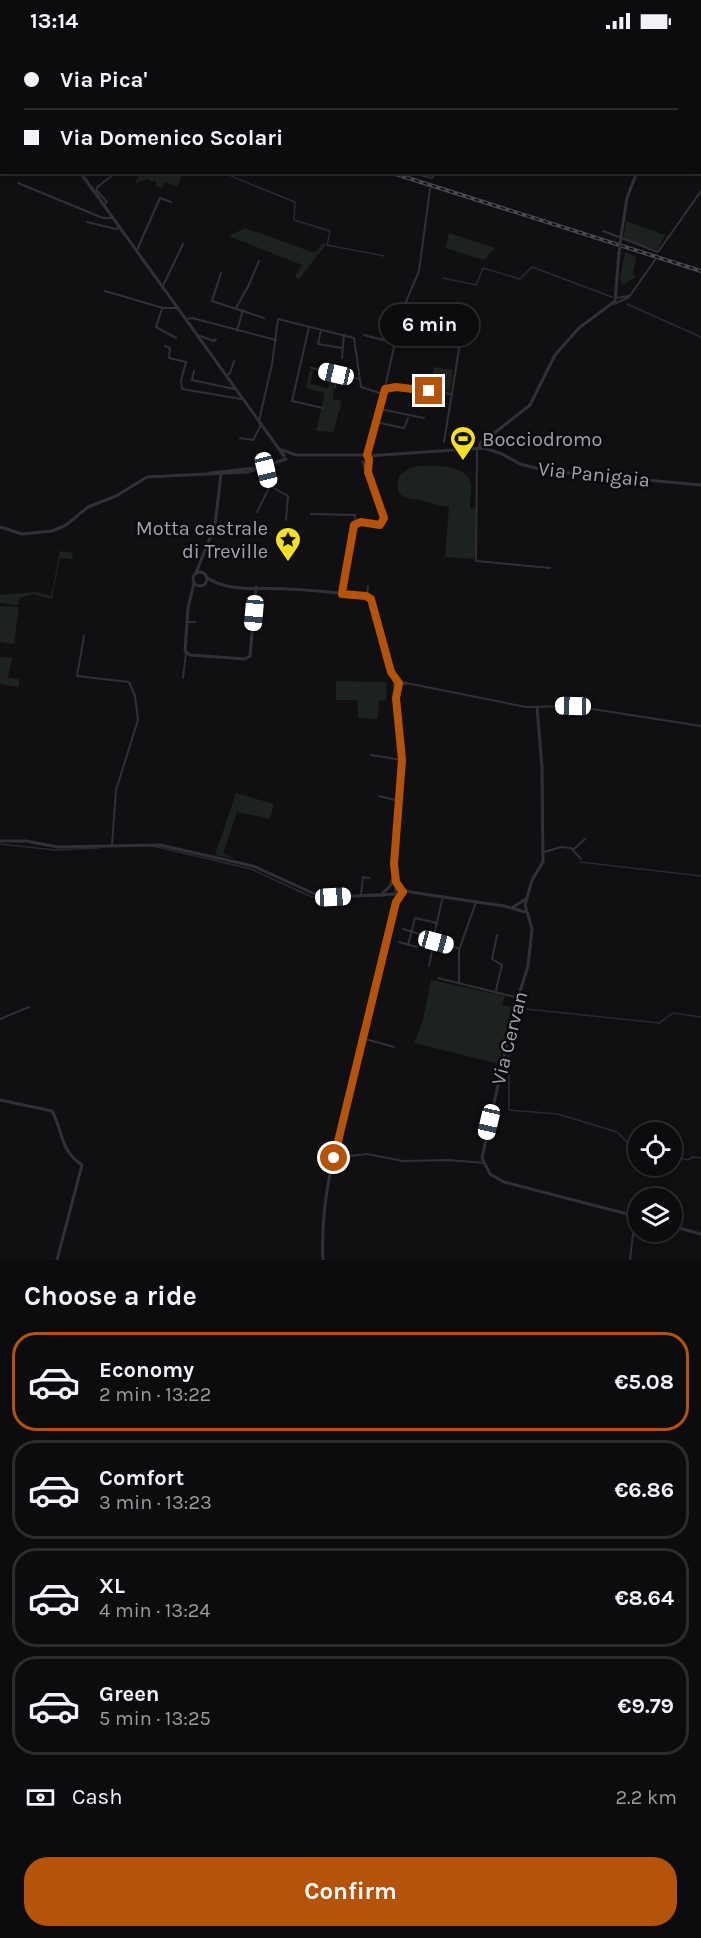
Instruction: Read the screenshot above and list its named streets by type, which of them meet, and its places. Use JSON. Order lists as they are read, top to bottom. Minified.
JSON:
{"streets":{"street":["Via Panigaia","Via Cervan"]},"places":{"sports":["Bocciodromo"],"place":["Motta castrale di Treville"]},"page":{"status":"13:14","banner":["Via Pica'","Via Domenico Scolari"],"bubble":"6 min","heading":"Choose a ride","list":[{"name":"Economy","note":"2 min · 13:22","value":"€5.08"},{"name":"Comfort","note":"3 min · 13:23","value":"€6.86"},{"name":"XL","note":"4 min · 13:24","value":"€8.64"},{"name":"Green","note":"5 min · 13:25","value":"€9.79"}],"pay":["Cash","2.2 km"],"buttons":"Confirm"}}
